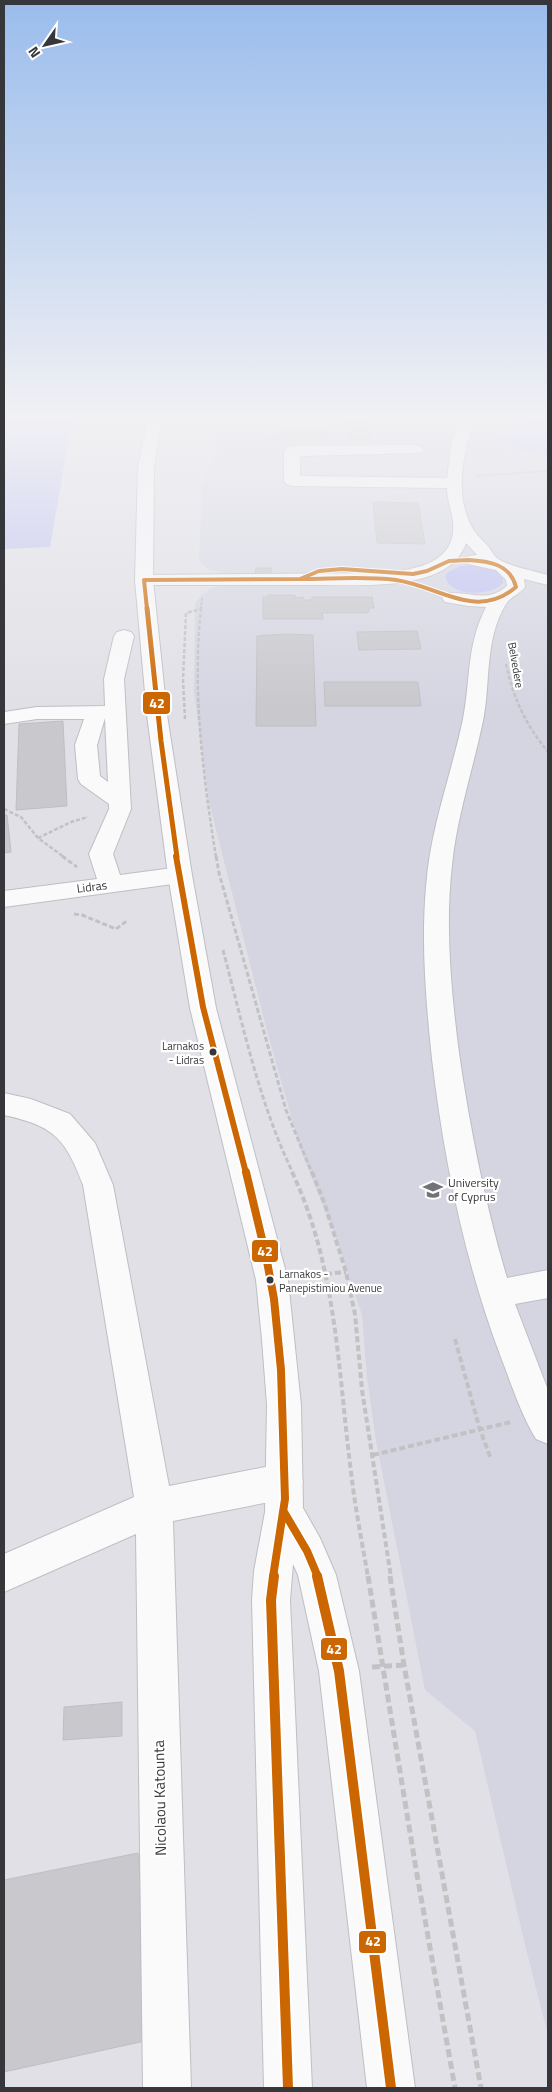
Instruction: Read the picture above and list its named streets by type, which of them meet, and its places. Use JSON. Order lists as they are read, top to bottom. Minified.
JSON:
{"streets":{"street":["Lidras","Nicolaou Katounta"],"path":["Belvedere"]},"places":{"other":["Larnakos - Lidras","Larnakos - Panepistimiou Avenue"],"school or university":["University of Cyprus"]},"lines":["transit line 42"],"north":"bottom left"}
